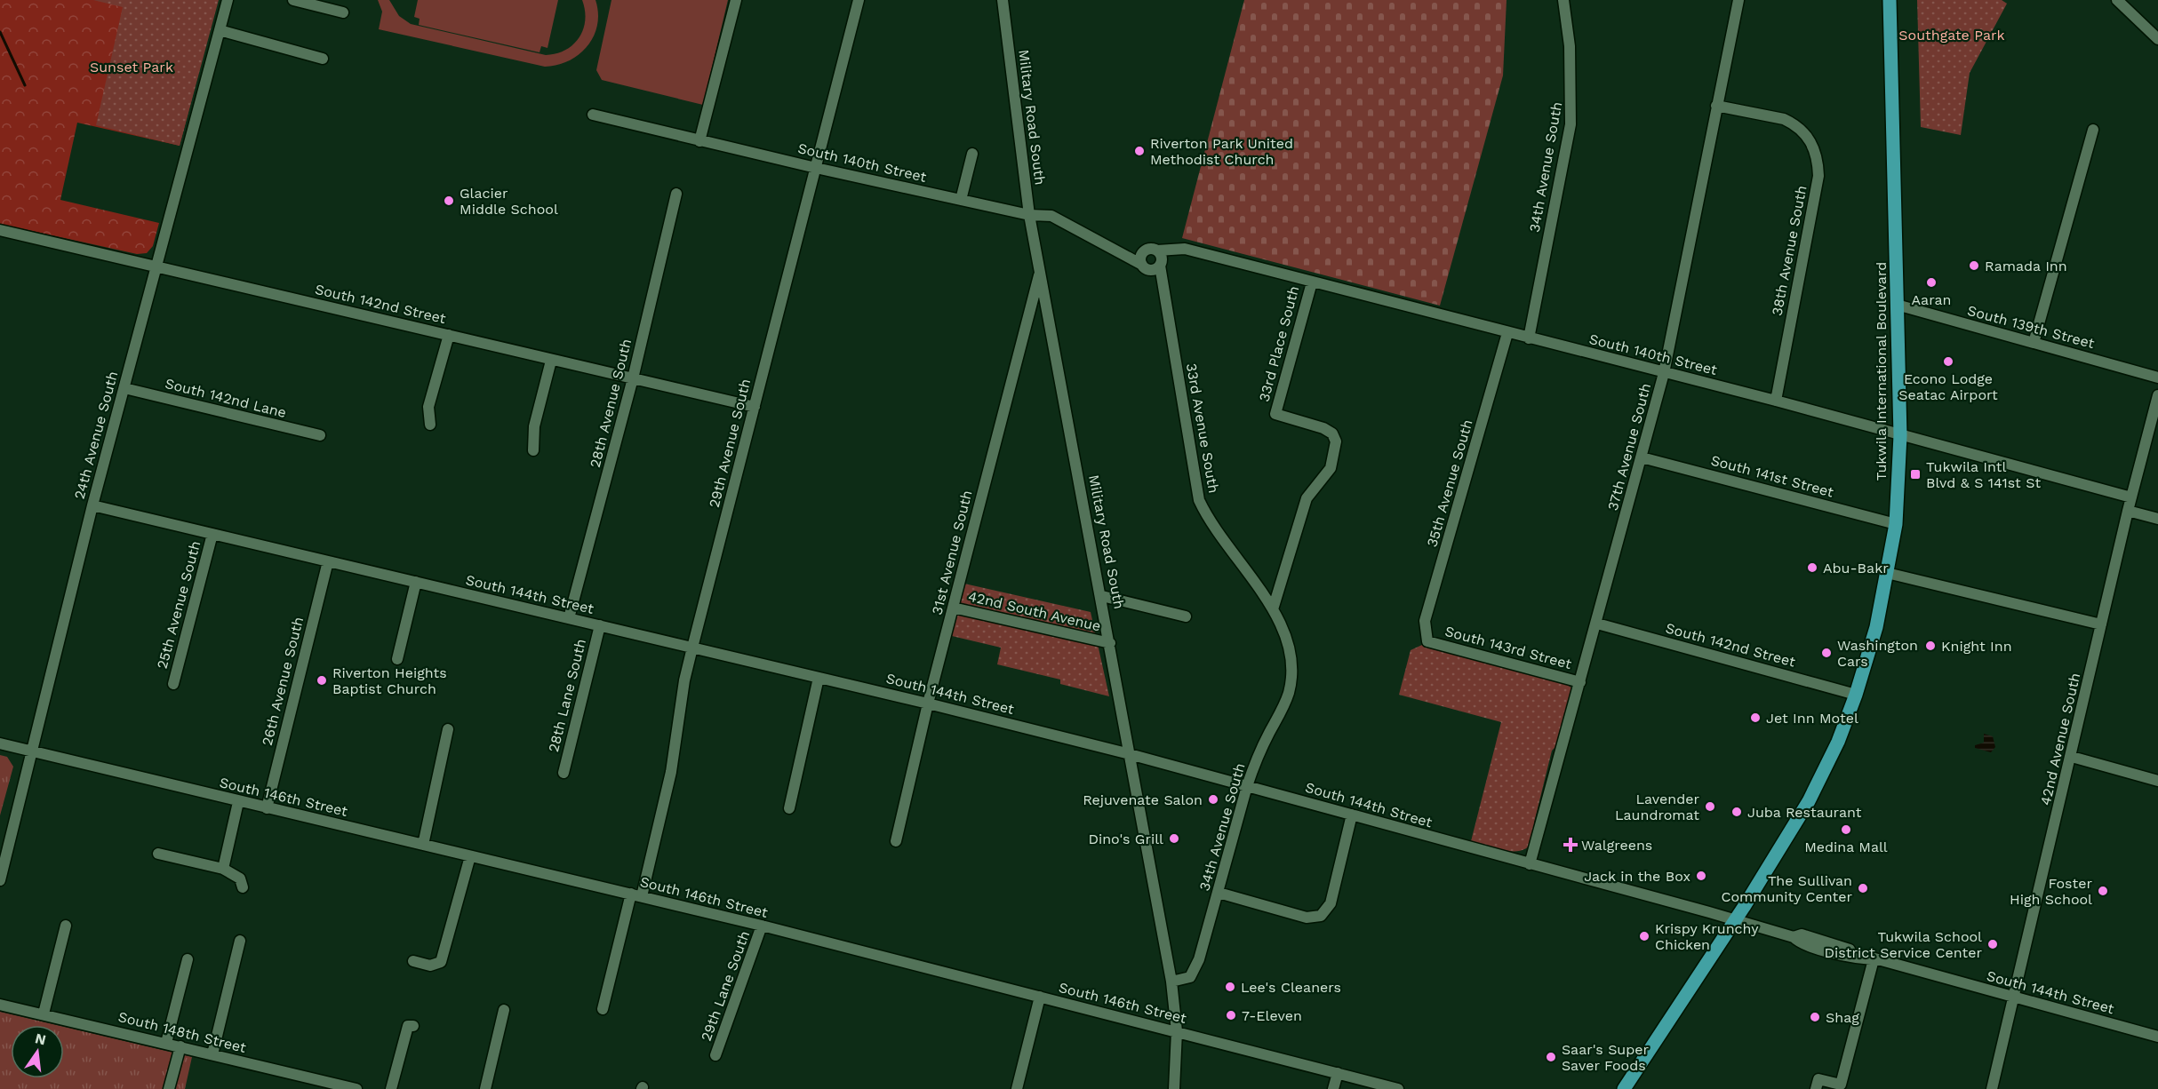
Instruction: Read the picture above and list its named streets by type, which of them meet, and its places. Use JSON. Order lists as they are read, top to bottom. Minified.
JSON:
{"streets":{"main road":["Tukwila International Boulevard"],"street":["Military Road South","South 140th Street","34th Avenue South","38th Avenue South","South 142nd Street","South 139th Street","33rd Place South","South 142nd Lane","28th Avenue South","33rd Avenue South","24th Avenue South","29th Avenue South","37th Avenue South","South 141st Street","35th Avenue South","31st Avenue South","South 144th Street","25th Avenue South","42nd South Avenue","South 143rd Street","26th Avenue South","28th Lane South","42nd Avenue South","South 146th Street","29th Lane South","South 148th Street"]},"crossings":[["Military Road South","South 140th Street"],["Military Road South","34th Avenue South"],["Military Road South","31st Avenue South"],["Military Road South","South 144th Street"],["Military Road South","42nd South Avenue"],["Military Road South","South 146th Street"],["South 140th Street","34th Avenue South"],["South 140th Street","38th Avenue South"],["South 140th Street","33rd Place South"],["South 140th Street","Tukwila International Boulevard"],["South 140th Street","33rd Avenue South"],["South 140th Street","29th Avenue South"],["South 140th Street","37th Avenue South"],["South 140th Street","35th Avenue South"],["South 140th Street","42nd Avenue South"],["34th Avenue South","33rd Place South"],["34th Avenue South","33rd Avenue South"],["34th Avenue South","South 144th Street"],["38th Avenue South","37th Avenue South"],["South 142nd Street","Tukwila International Boulevard"],["South 142nd Street","28th Avenue South"],["South 142nd Street","24th Avenue South"],["South 142nd Street","29th Avenue South"],["South 142nd Street","37th Avenue South"],["South 139th Street","Tukwila International Boulevard"],["33rd Place South","33rd Avenue South"],["Tukwila International Boulevard","South 141st Street"],["Tukwila International Boulevard","South 144th Street"],["South 142nd Lane","24th Avenue South"],["28th Avenue South","South 144th Street"],["24th Avenue South","South 144th Street"],["24th Avenue South","South 146th Street"],["29th Avenue South","South 144th Street"],["29th Avenue South","South 146th Street"],["37th Avenue South","South 141st Street"],["37th Avenue South","South 144th Street"],["37th Avenue South","South 143rd Street"],["35th Avenue South","South 143rd Street"],["31st Avenue South","South 144th Street"],["31st Avenue South","42nd South Avenue"],["South 144th Street","25th Avenue South"],["South 144th Street","26th Avenue South"],["South 144th Street","28th Lane South"],["South 144th Street","42nd Avenue South"],["26th Avenue South","South 146th Street"],["South 146th Street","29th Lane South"]],"parks":["Southgate Park","Sunset Park"],"places":{"other":["Riverton Park United Methodist Church","Glacier Middle School","Ramada Inn","Aaran","Econo Lodge Seatac Airport","Abu-Bakr","Knight Inn","Washington Cars","Riverton Heights Baptist Church","Jet Inn Motel","Rejuvenate Salon","Lavender Laundromat","Juba Restaurant","Medina Mall","Dino's Grill","Jack in the Box","The Sullivan Community Center","Foster High School","Krispy Krunchy Chicken","Tukwila School District Service Center","Lee's Cleaners","7-Eleven","Shag","Saar's Super Saver Foods"],"transit":["Tukwila Intl Blvd & S 141st St"],"health":["Walgreens"]},"north":"top"}
